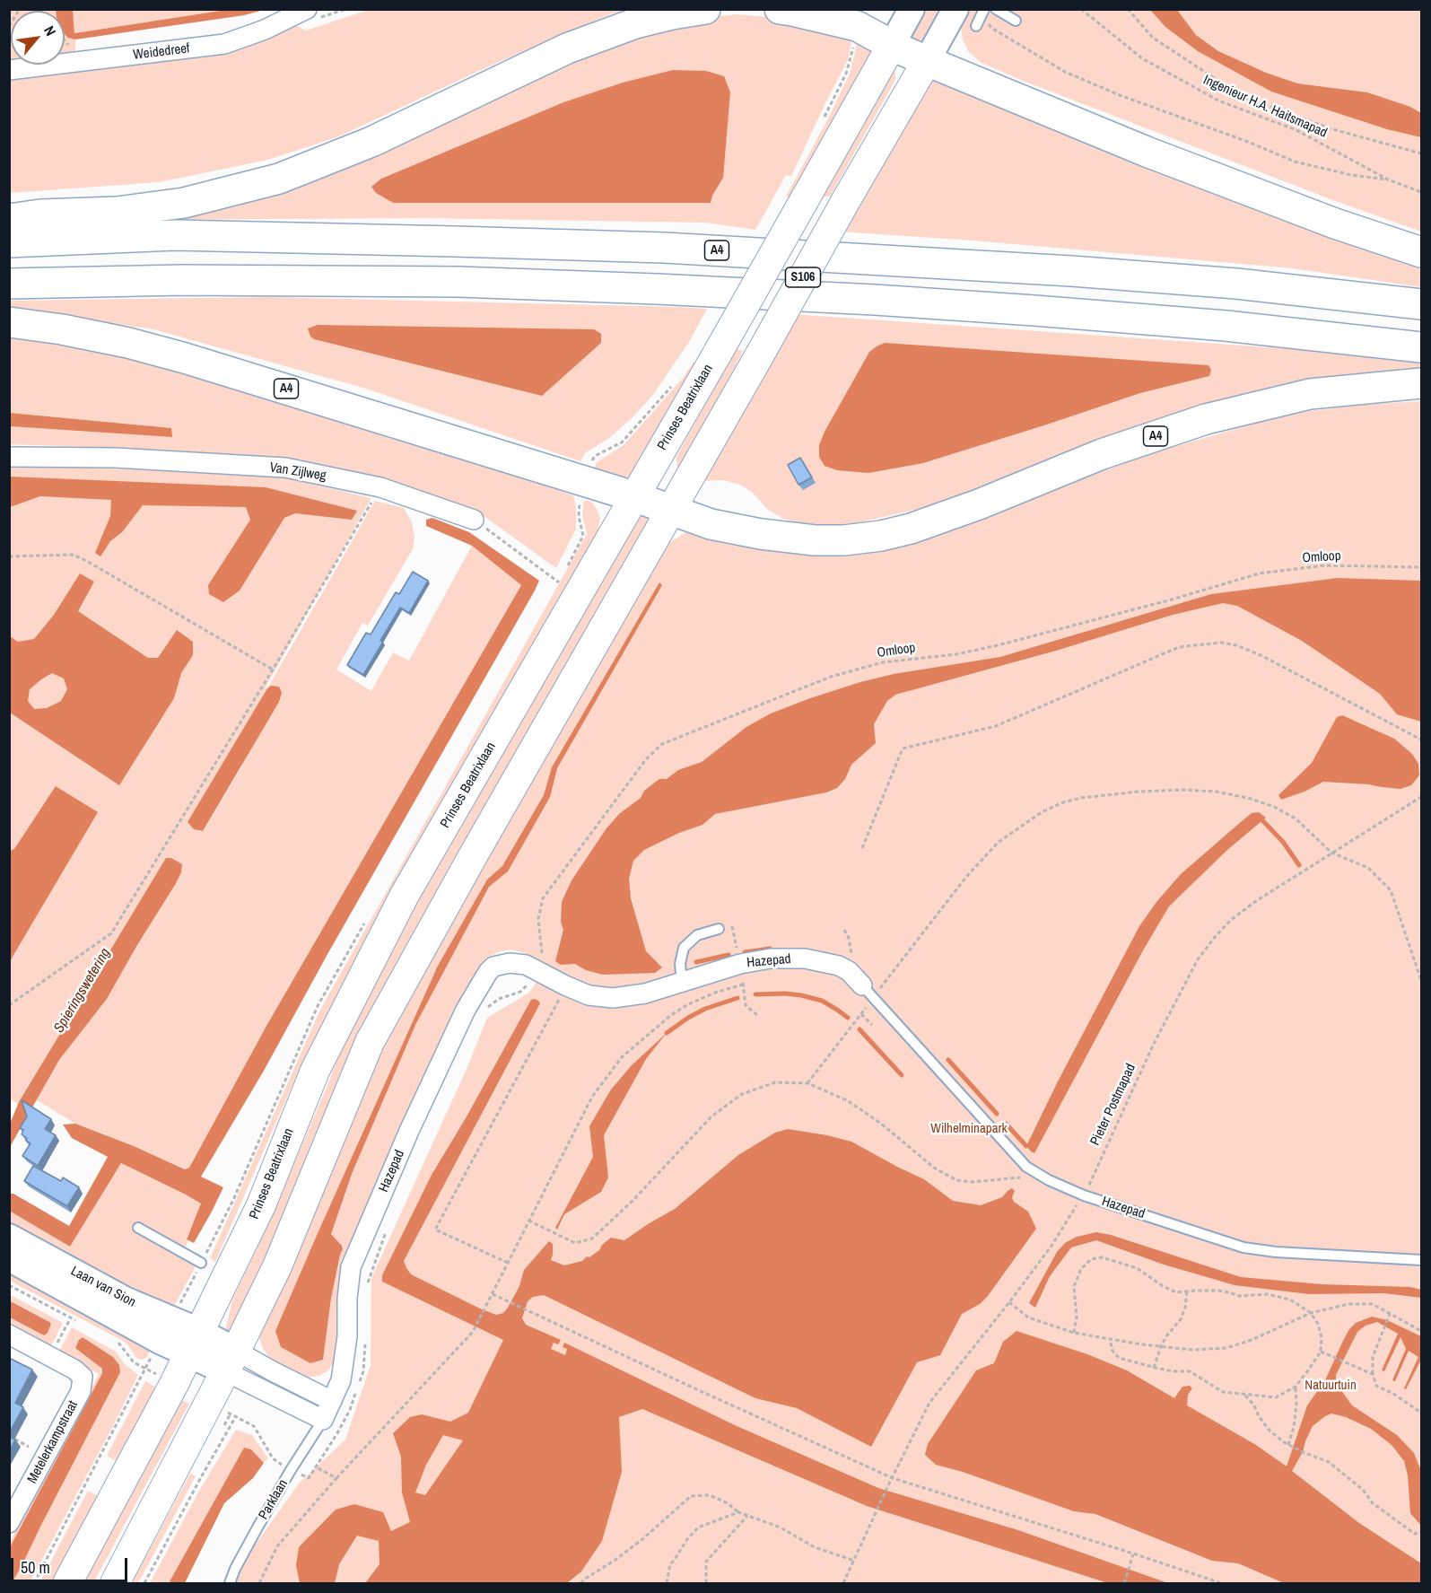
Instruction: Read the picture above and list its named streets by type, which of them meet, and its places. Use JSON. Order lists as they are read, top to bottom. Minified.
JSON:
{"streets":{"highway":["A4"],"main road":["S106","Prinses Beatrixlaan"],"street":["Weidedreef","Van Zijlweg","Hazepad","Laan van Sion","Metelerkampstraat"],"lane":["Parklaan"],"path":["Ingenieur H.A. Haitsmapad","Omloop","Pieter Postmapad"]},"crossings":[["A4","S106"],["A4","Prinses Beatrixlaan"],["Prinses Beatrixlaan","Laan van Sion"],["Omloop","Hazepad"],["Hazepad","Pieter Postmapad"],["Hazepad","Parklaan"]],"water":["Spieringswetering"],"parks":["Wilhelminapark","Natuurtuin"],"scale_bar":"50 m","north":"top right"}
